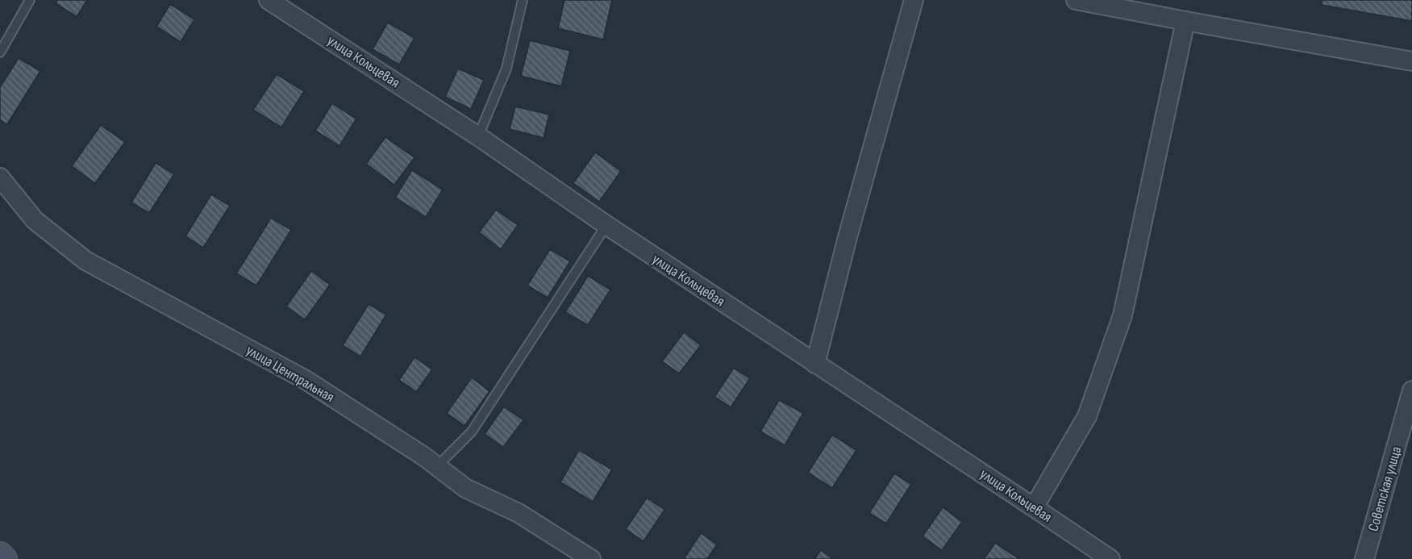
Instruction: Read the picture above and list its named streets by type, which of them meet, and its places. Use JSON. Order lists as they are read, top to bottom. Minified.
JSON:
{"streets":{"street":["улица Кольцевая","улица Центральная","Советская улица"]}}
